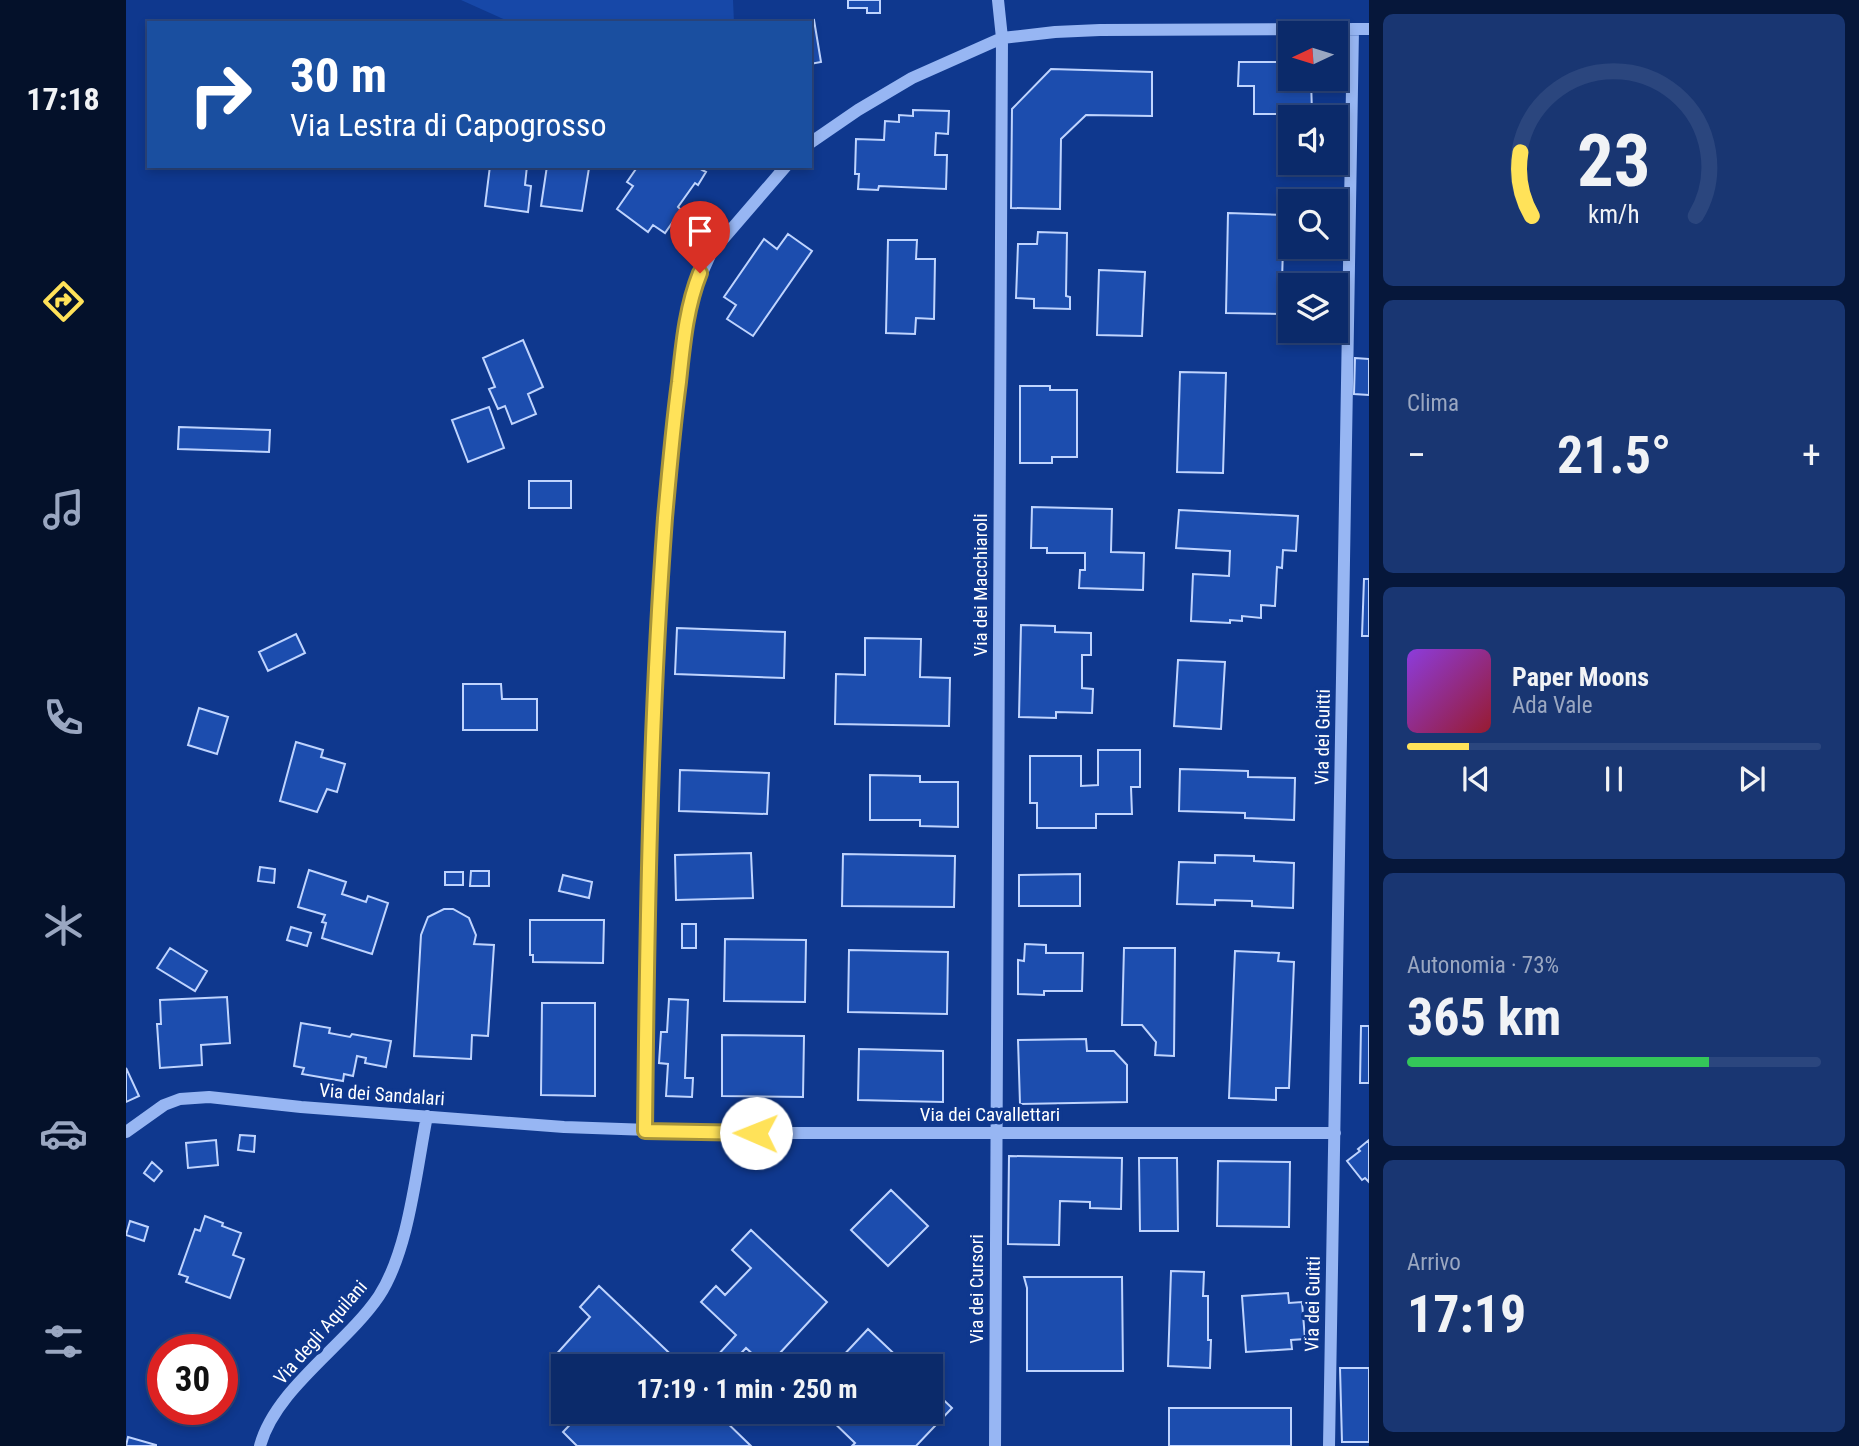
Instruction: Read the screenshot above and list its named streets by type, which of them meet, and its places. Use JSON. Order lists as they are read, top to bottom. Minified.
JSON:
{"streets":{"street":["Via dei Macchiaroli","Via dei Guitti","Via dei Sandalari","Via dei Cavallettari","Via dei Cursori","Via degli Aquilani"]},"crossings":[["Via dei Macchiaroli","Via dei Cavallettari"],["Via dei Macchiaroli","Via dei Cursori"],["Via dei Guitti","Via dei Cavallettari"],["Via dei Sandalari","Via dei Cavallettari"],["Via dei Sandalari","Via degli Aquilani"],["Via dei Cavallettari","Via dei Cursori"]],"north":"left","page":{"tabs":"17:18","turn":["30 m","Via Lestra di Capogrosso"],"tile":["Clima",["Autonomia · 73%","365 km"],["Arrivo","17:19"]],"heat":["−","21.5°","+"],"song":["Paper Moons","Ada Vale"],"limit":"30","trip":"17:19 · 1 min · 250 m","gauge":["23","km/h"]}}
